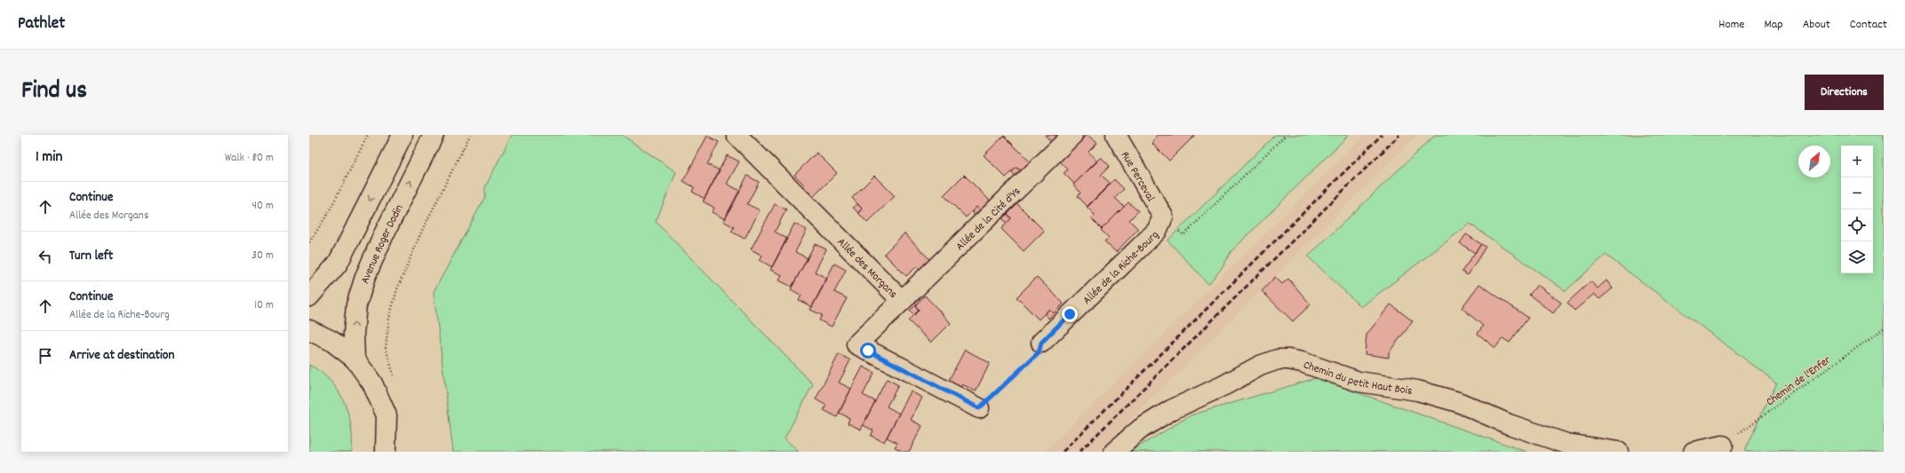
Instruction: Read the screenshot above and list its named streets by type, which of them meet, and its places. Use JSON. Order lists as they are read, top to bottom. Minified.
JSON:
{"streets":{"street":["Rue Perceval","Allée de la Cité d'Ys","Avenue Roger Dodin","Allée de la Riche-Bourg","Allée des Morgans","Chemin du petit Haut Bois"],"path":["Chemin de l'Enfer"]},"crossings":[["Rue Perceval","Allée de la Riche-Bourg"],["Allée de la Cité d'Ys","Allée des Morgans"]],"north":"top right","page":{"header":"Pathlet","nav":["Home","Map","About","Contact"],"title":"Find us","buttons":"Directions","heading":["1 min","Walk · 80 m"],"map_buttons":["+","−"],"list":[["Continue","Allée des Morgans","40 m"],["Turn left","30 m"],["Continue","Allée de la Riche-Bourg","10 m"],"Arrive at destination"]}}
